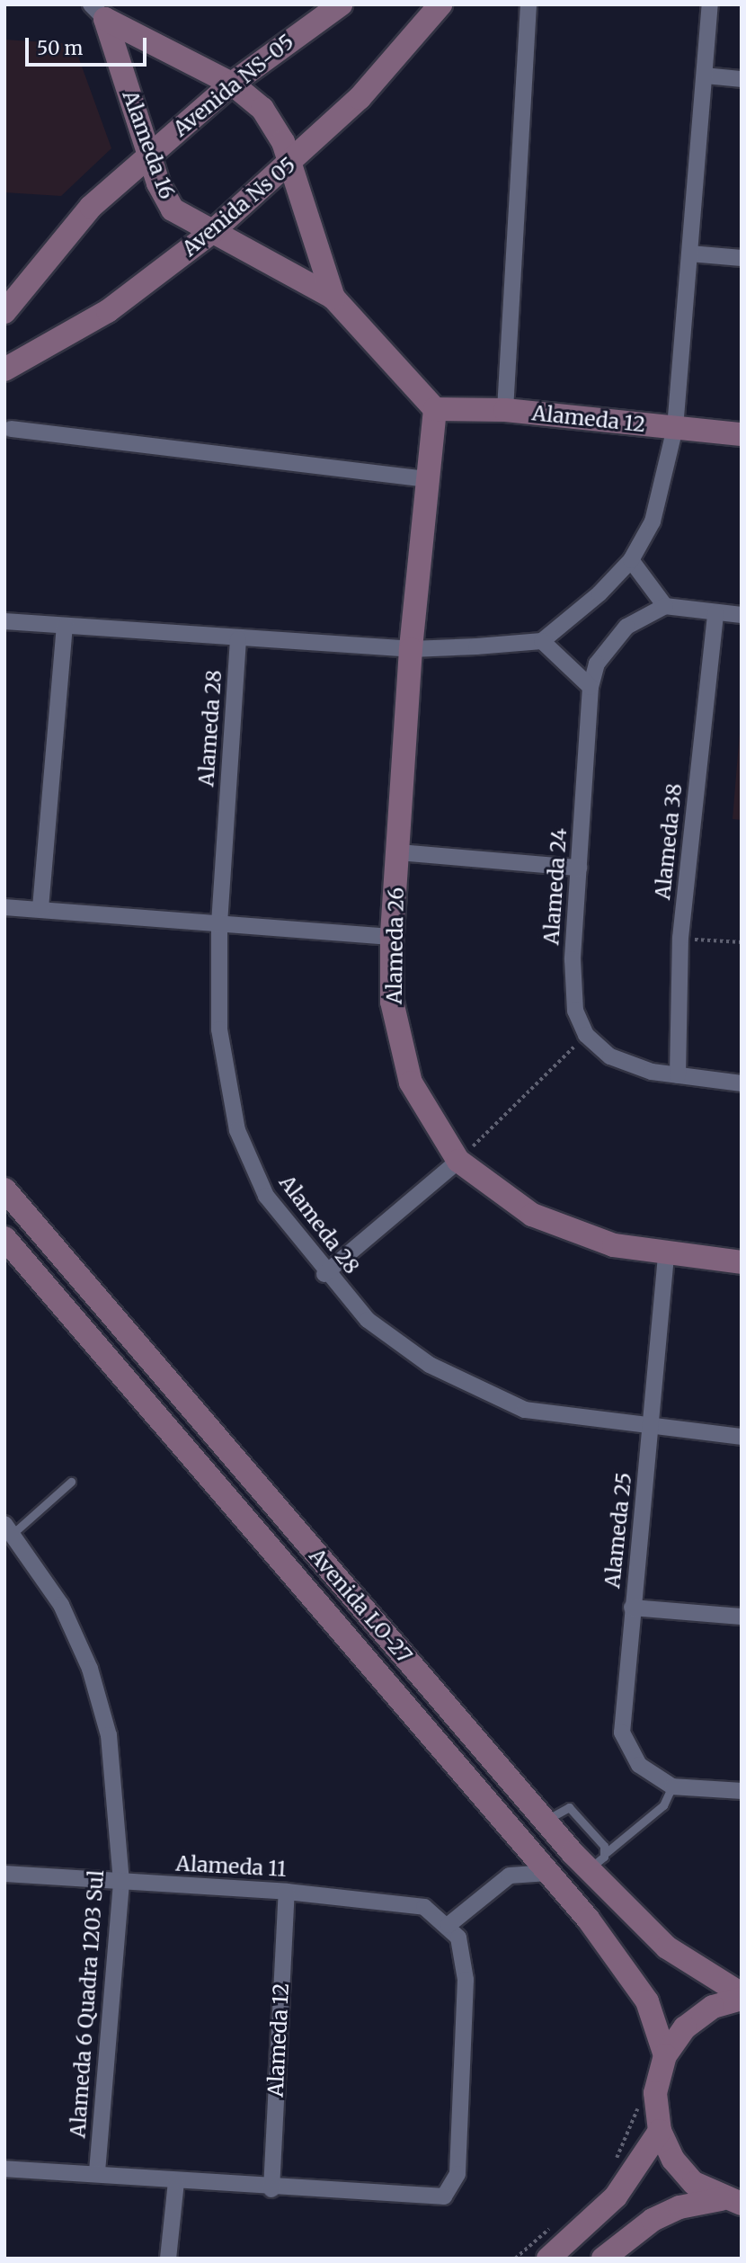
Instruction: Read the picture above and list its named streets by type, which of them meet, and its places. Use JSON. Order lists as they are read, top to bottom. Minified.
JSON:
{"streets":{"street":["Avenida NS-05","Alameda 16","Avenida Ns 05","Alameda 12","Alameda 28","Alameda 38","Alameda 24","Alameda 26","Alameda 25","Avenida LO-27","Alameda 11","Alameda 6 Quadra 1203 Sul"]},"crossings":[["Avenida NS-05","Alameda 16"],["Alameda 16","Avenida Ns 05"],["Alameda 16","Alameda 12"],["Alameda 16","Alameda 26"],["Alameda 12","Alameda 26"],["Alameda 12","Alameda 11"],["Alameda 28","Alameda 25"],["Alameda 26","Alameda 25"],["Alameda 11","Alameda 6 Quadra 1203 Sul"]],"scale_bar":"50 m"}
